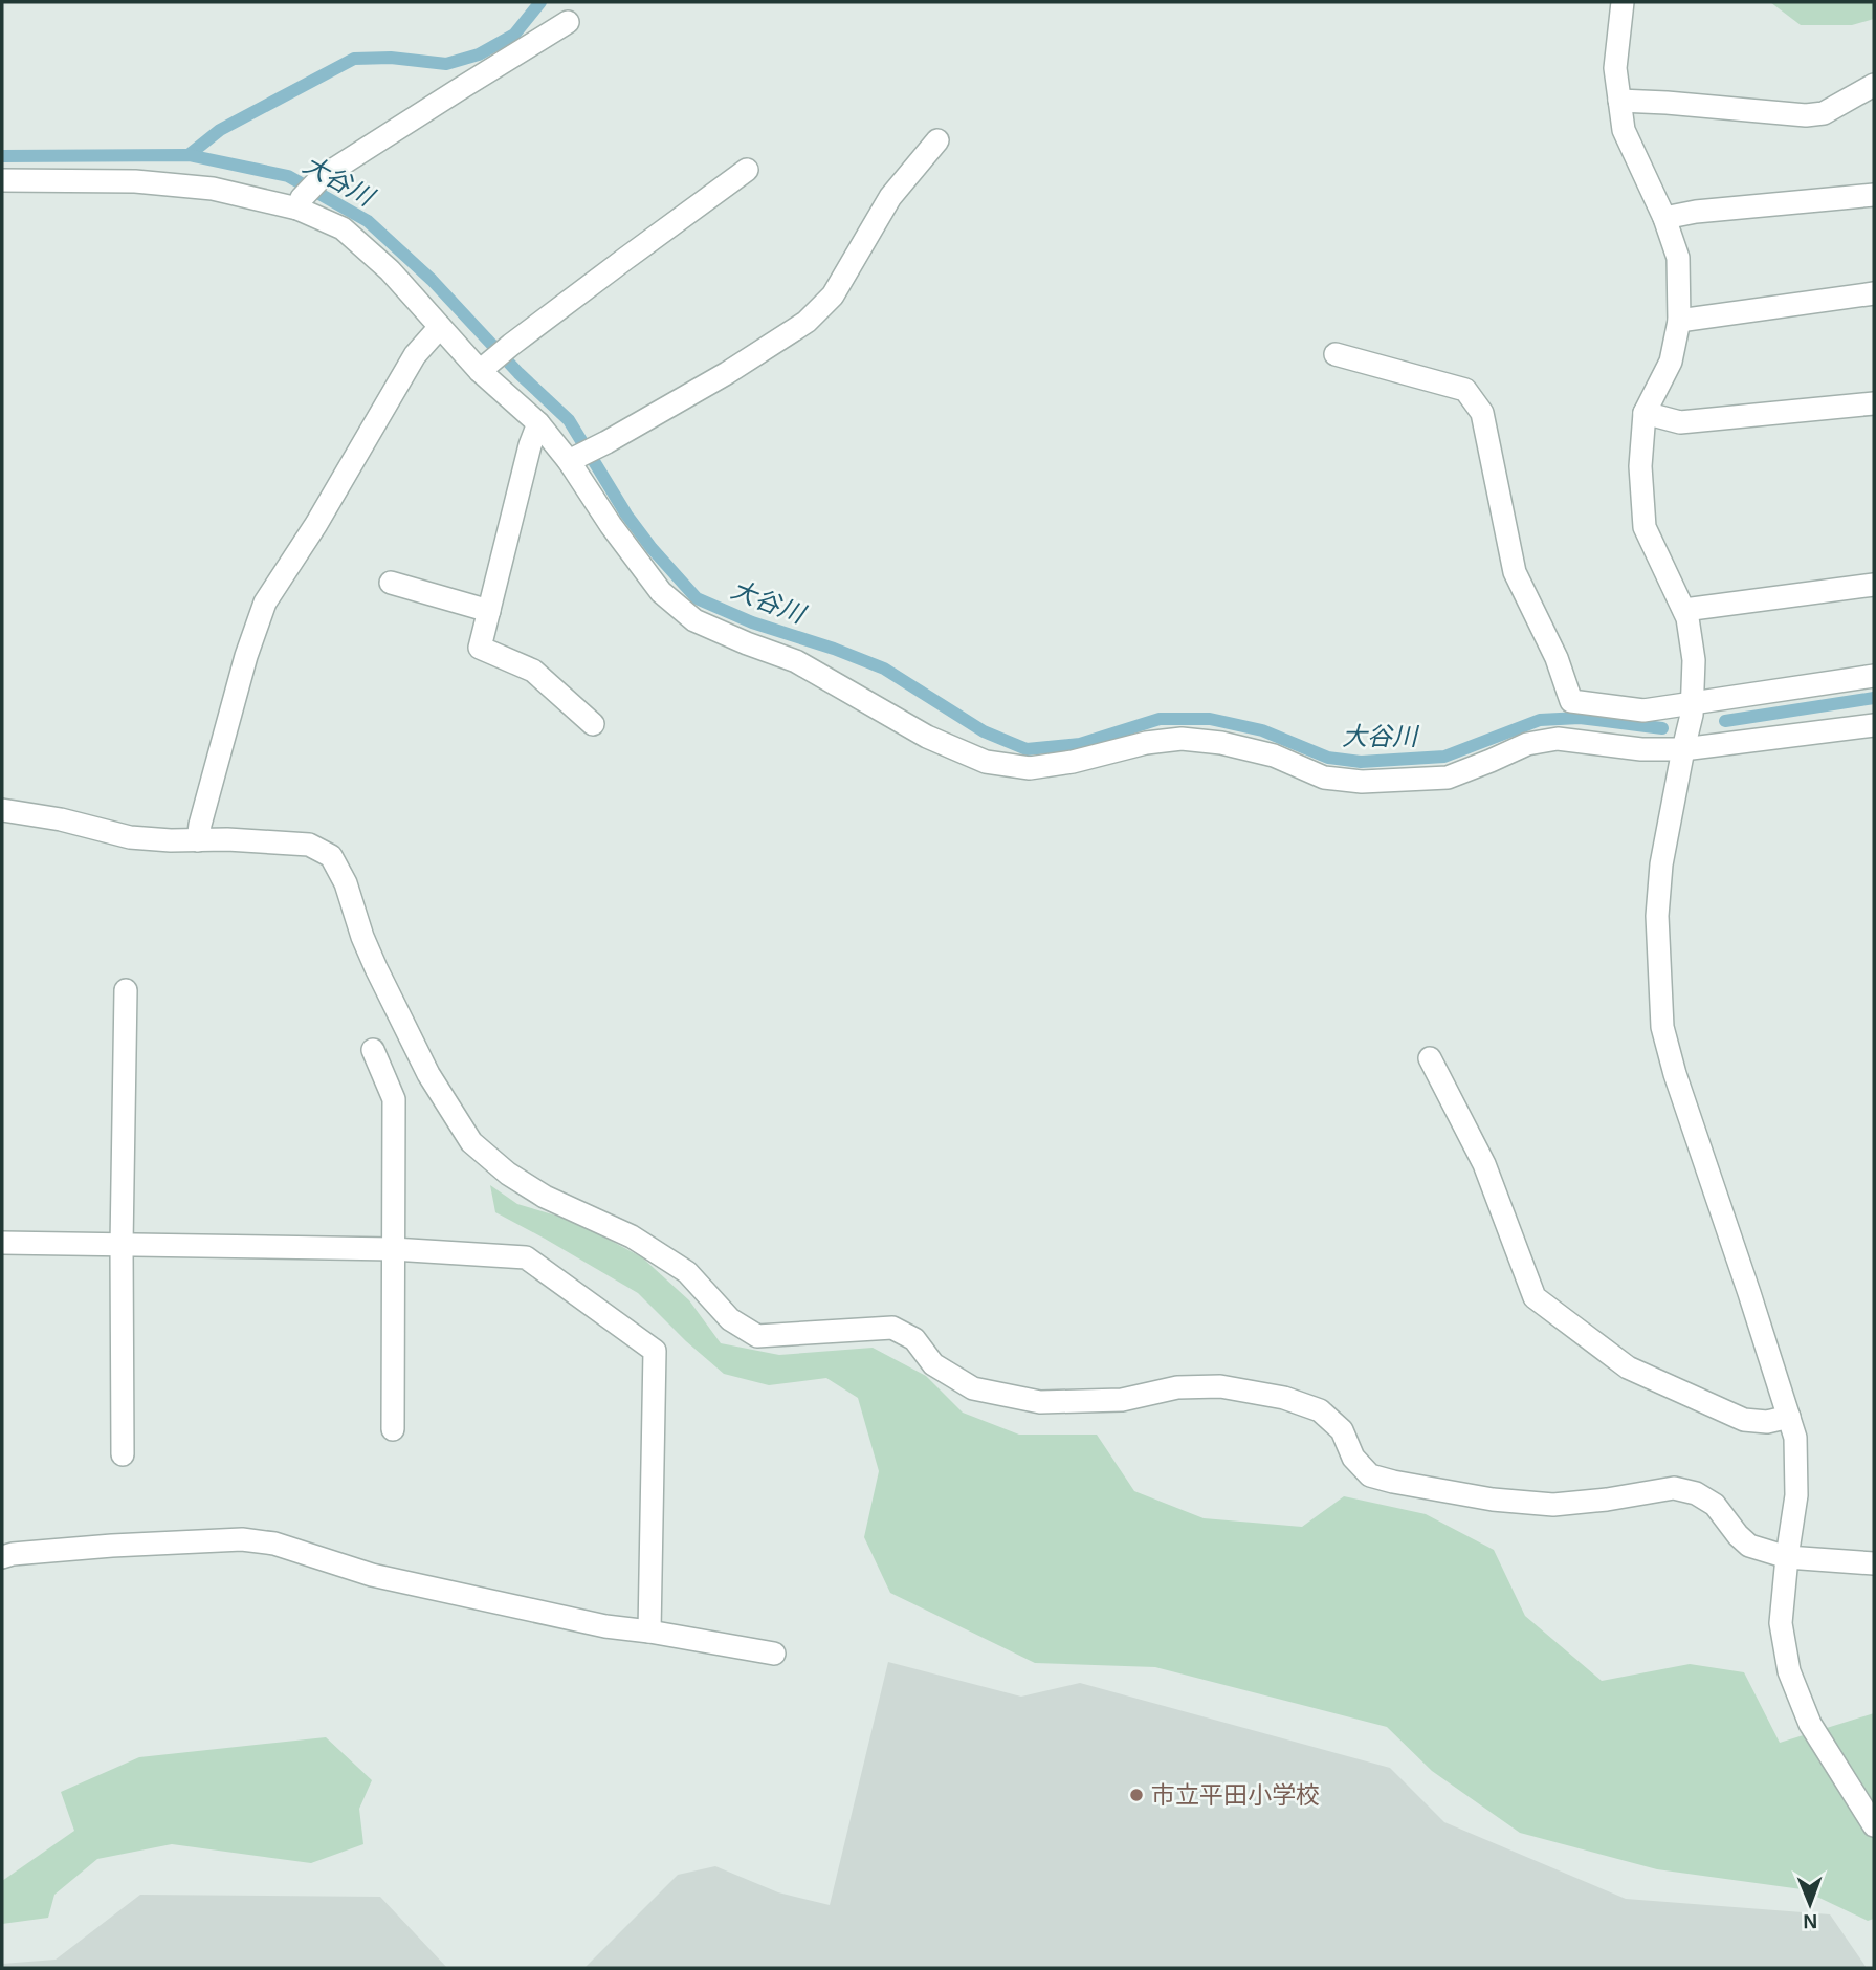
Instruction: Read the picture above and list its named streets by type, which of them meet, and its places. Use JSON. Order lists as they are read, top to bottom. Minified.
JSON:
{"water":["大谷川"],"places":["市立平田小学校"],"north":"bottom"}
